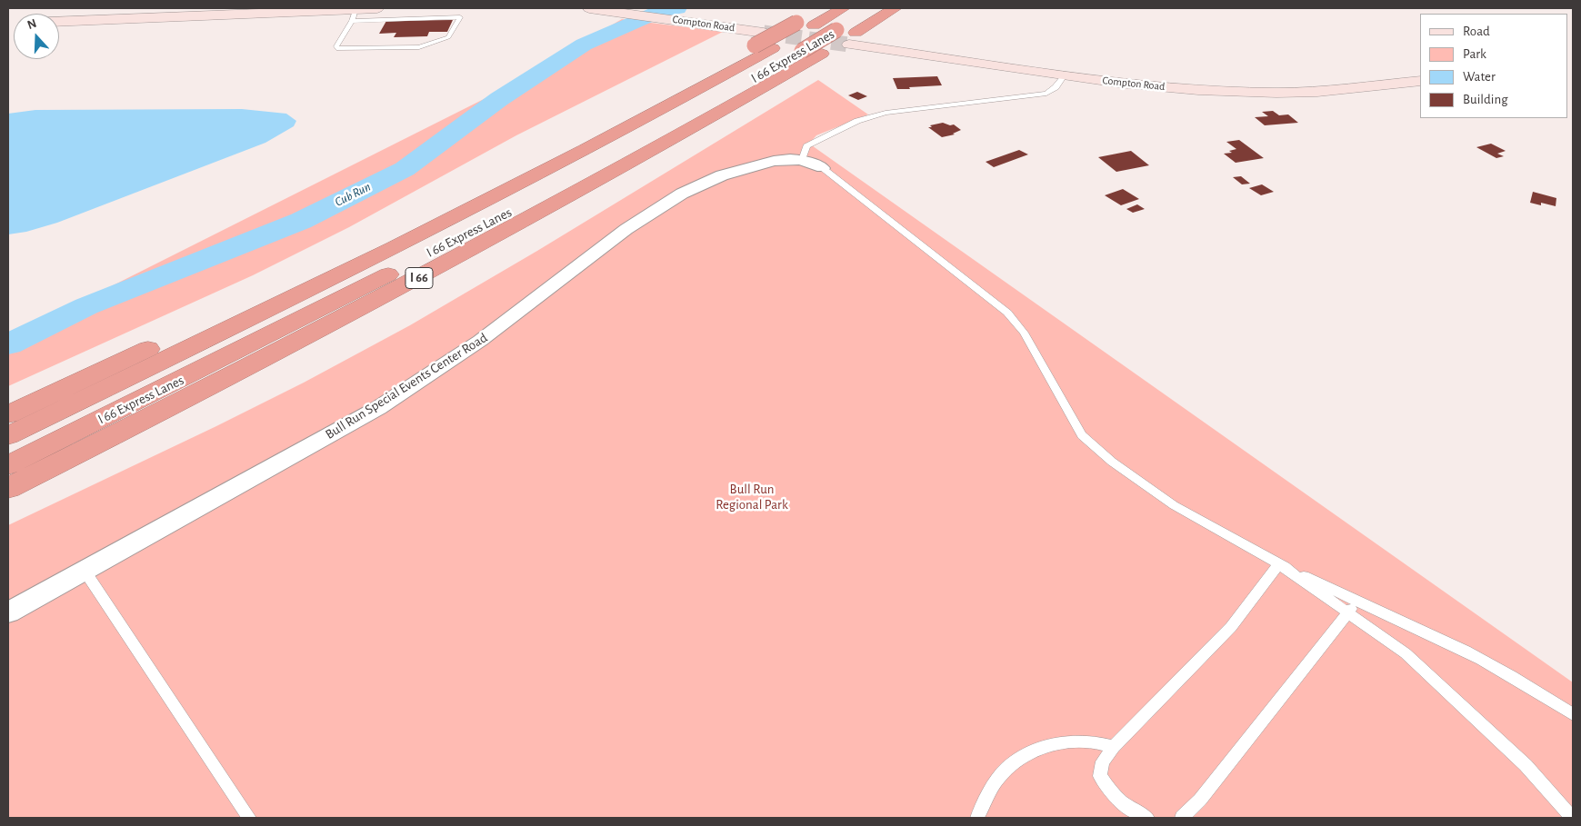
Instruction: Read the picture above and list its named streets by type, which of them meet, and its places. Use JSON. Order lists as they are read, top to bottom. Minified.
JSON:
{"streets":{"highway":["I 66 Express Lanes","I 66"],"street":["Compton Road","Bull Run Special Events Center Road"]},"crossings":[["Compton Road","I 66 Express Lanes"],["Compton Road","I 66"],["I 66 Express Lanes","I 66"]],"water":["Cub Run"],"parks":["Bull Run Regional Park"],"legend":["Road","Park","Water","Building"],"north":"top"}
